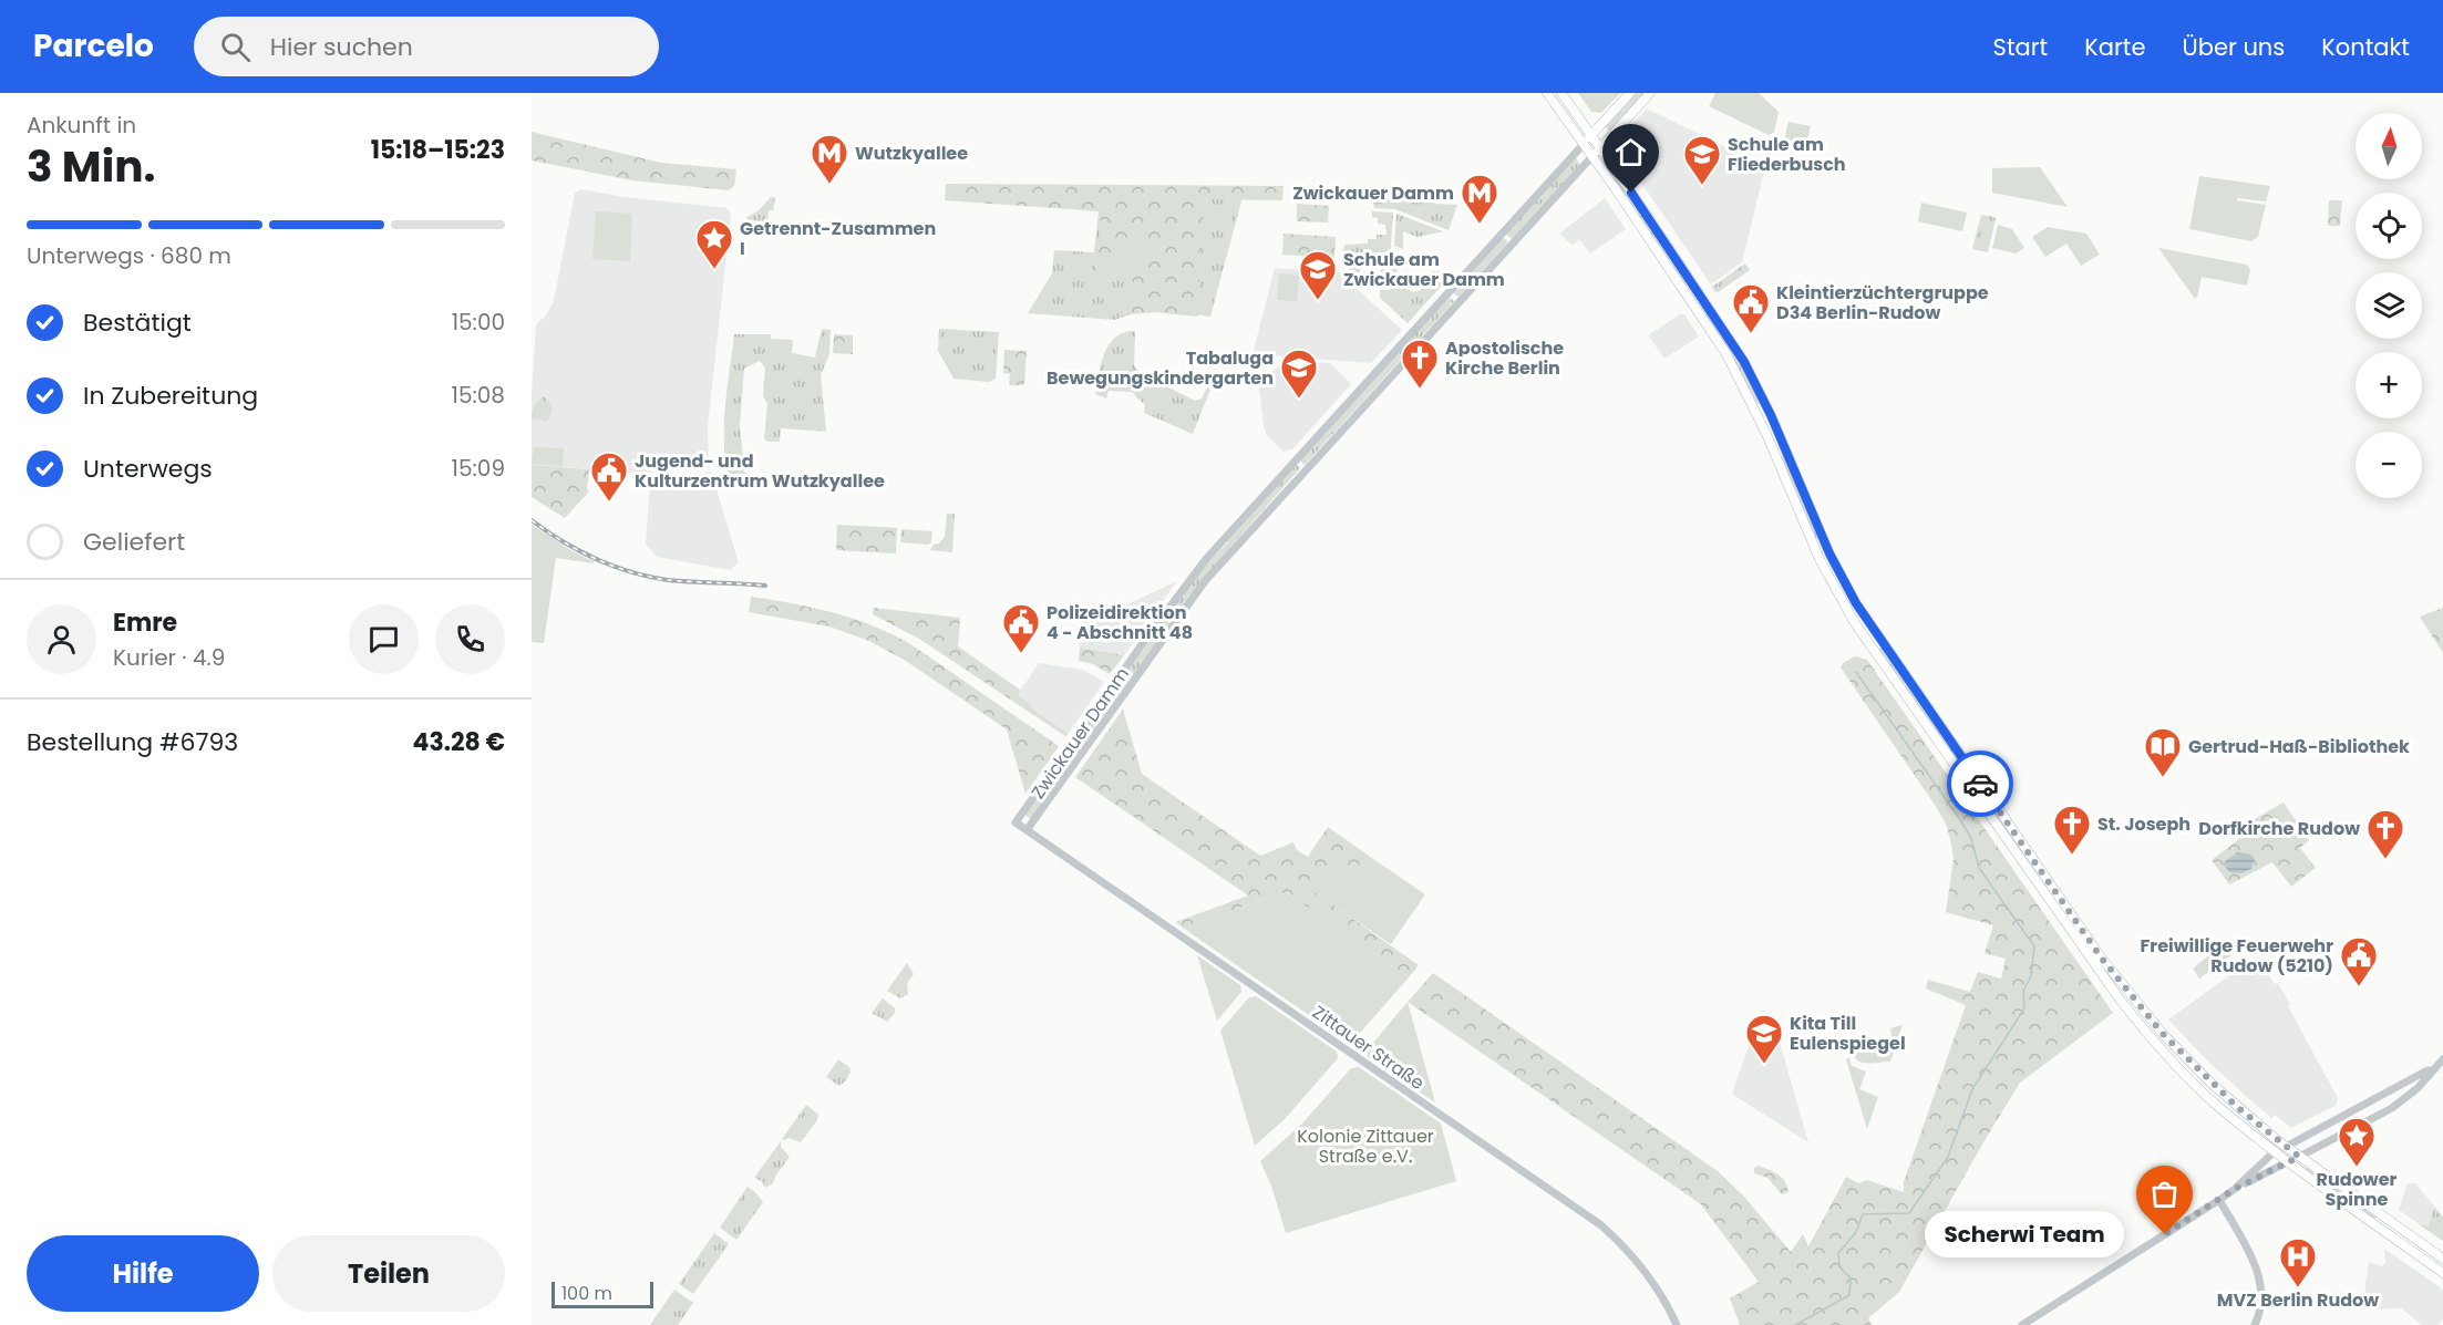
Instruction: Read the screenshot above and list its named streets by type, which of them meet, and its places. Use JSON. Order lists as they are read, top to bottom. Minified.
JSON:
{"streets":{"main road":["Zwickauer Damm"],"street":["Zittauer Straße"]},"crossings":[["Zwickauer Damm","Zittauer Straße"]],"parks":["Kolonie Zittauer Straße e.V."],"places":{"metro station":["Wutzkyallee","Zwickauer Damm"],"school or university":["Schule am Fliederbusch","Schule am Zwickauer Damm","Tabaluga Bewegungskindergarten","Kita Till Eulenspiegel"],"place":["Getrennt-Zusammen I","Rudower Spinne"],"public building":["Kleintierzüchtergruppe D34 Berlin-Rudow","Jugend- und Kulturzentrum Wutzkyallee","Polizeidirektion 4 - Abschnitt 48","Freiwillige Feuerwehr Rudow (5210)"],"church":["Apostolische Kirche Berlin","St. Joseph","Dorfkirche Rudow"],"library":["Gertrud-Haß-Bibliothek"],"other":["Scherwi Team"],"hospital":["MVZ Berlin Rudow"]},"scale_bar":"100 m","north":"top","page":{"header":"Parcelo","search":"Hier suchen","nav":["Start","Karte","Über uns","Kontakt"],"heading":["3 Min.","Ankunft in","15:18–15:23"],"panel":["Emre","Kurier · 4.9","Bestellung #6793","43.28 €"],"map_buttons":["+","−"],"bar":"Unterwegs · 680 m","list":[["Bestätigt","15:00"],["In Zubereitung","15:08"],["Unterwegs","15:09"],"Geliefert"],"bubble":"Scherwi Team","buttons":["Hilfe","Teilen"],"scale":"100 m"}}
